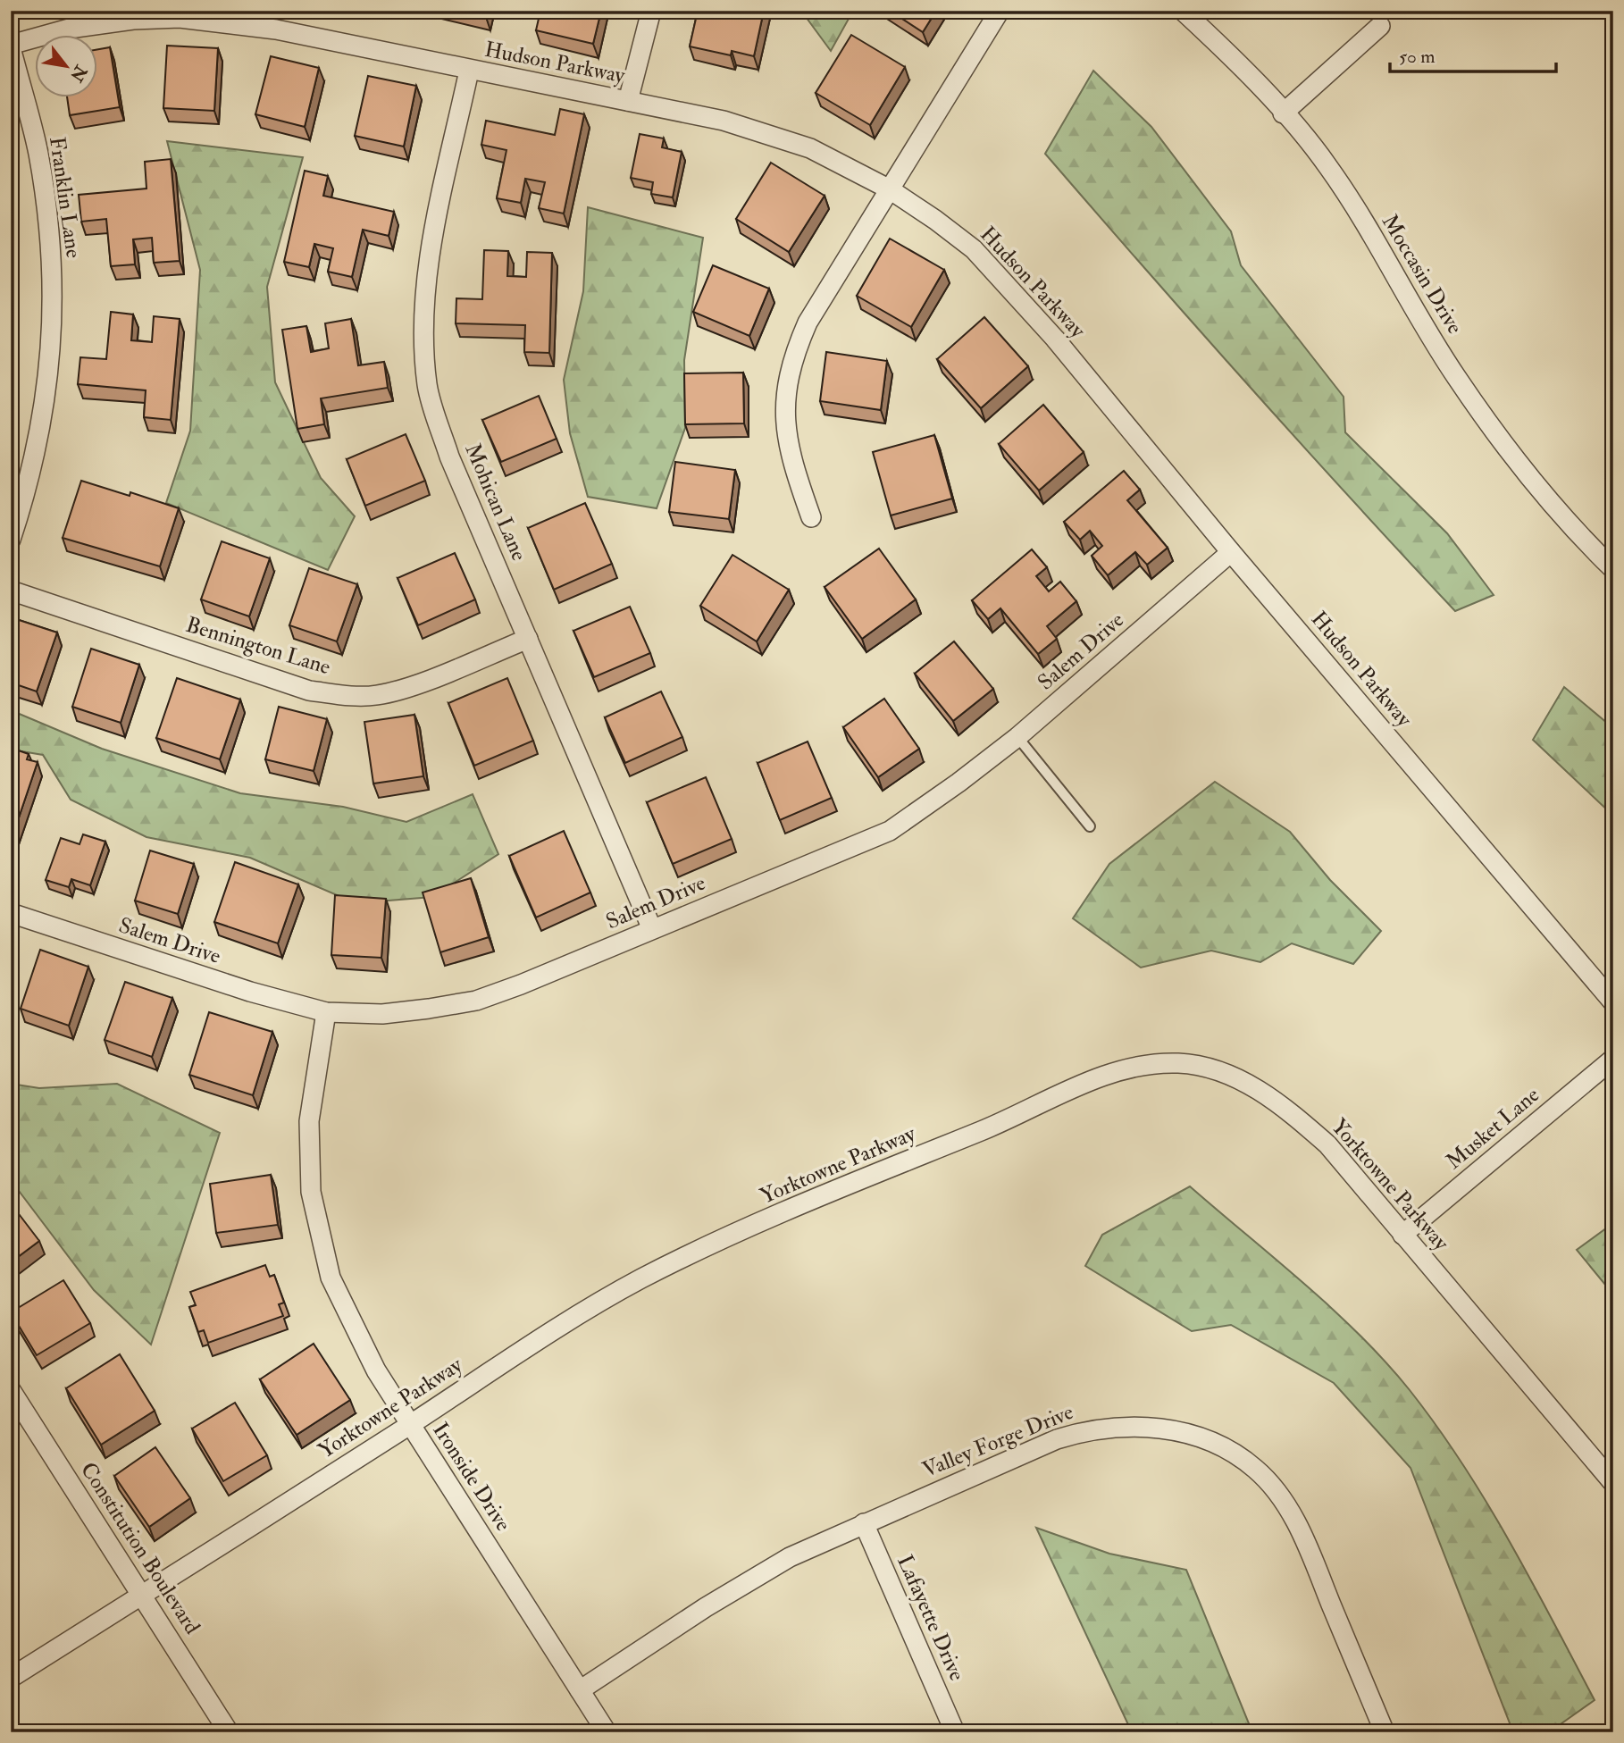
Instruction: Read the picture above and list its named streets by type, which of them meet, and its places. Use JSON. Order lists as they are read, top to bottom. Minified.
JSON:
{"streets":{"street":["Hudson Parkway","Franklin Lane","Moccasin Drive","Mohican Lane","Bennington Lane","Salem Drive","Musket Lane","Yorktowne Parkway","Valley Forge Drive","Ironside Drive","Constitution Boulevard","Lafayette Drive"]},"crossings":[["Hudson Parkway","Franklin Lane"],["Hudson Parkway","Mohican Lane"],["Hudson Parkway","Salem Drive"],["Mohican Lane","Bennington Lane"],["Mohican Lane","Salem Drive"],["Salem Drive","Ironside Drive"],["Musket Lane","Yorktowne Parkway"],["Yorktowne Parkway","Ironside Drive"],["Yorktowne Parkway","Constitution Boulevard"],["Valley Forge Drive","Ironside Drive"],["Valley Forge Drive","Lafayette Drive"]],"scale_bar":"50 m","north":"bottom right"}
